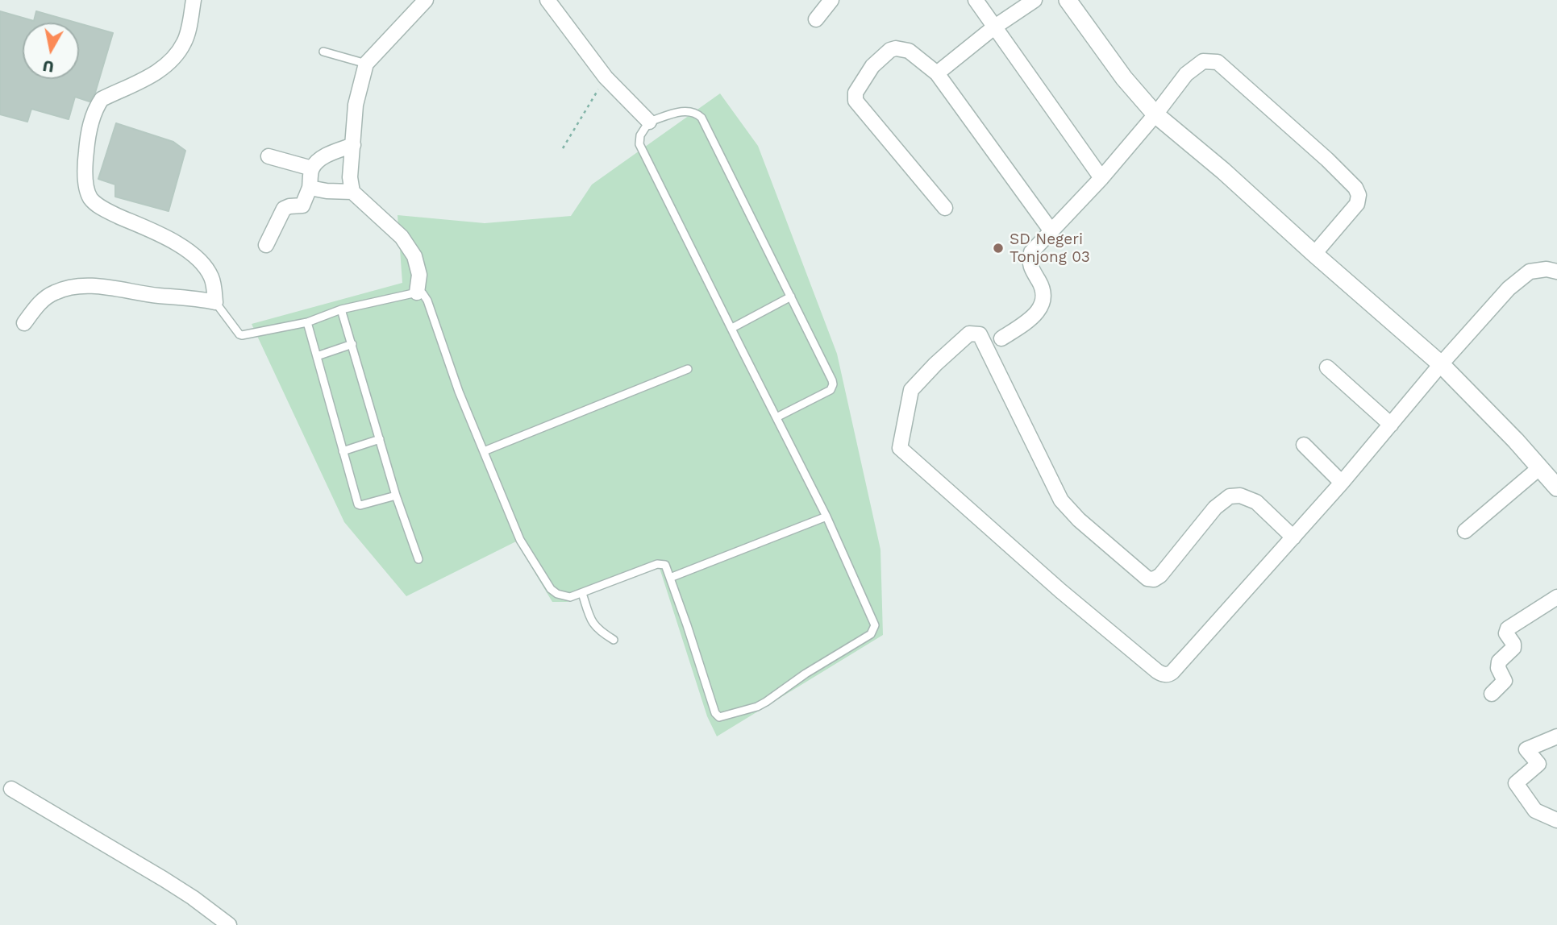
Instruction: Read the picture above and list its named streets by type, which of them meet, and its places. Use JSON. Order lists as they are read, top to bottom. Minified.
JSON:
{"places":["SD Negeri Tonjong 03"],"north":"bottom"}
